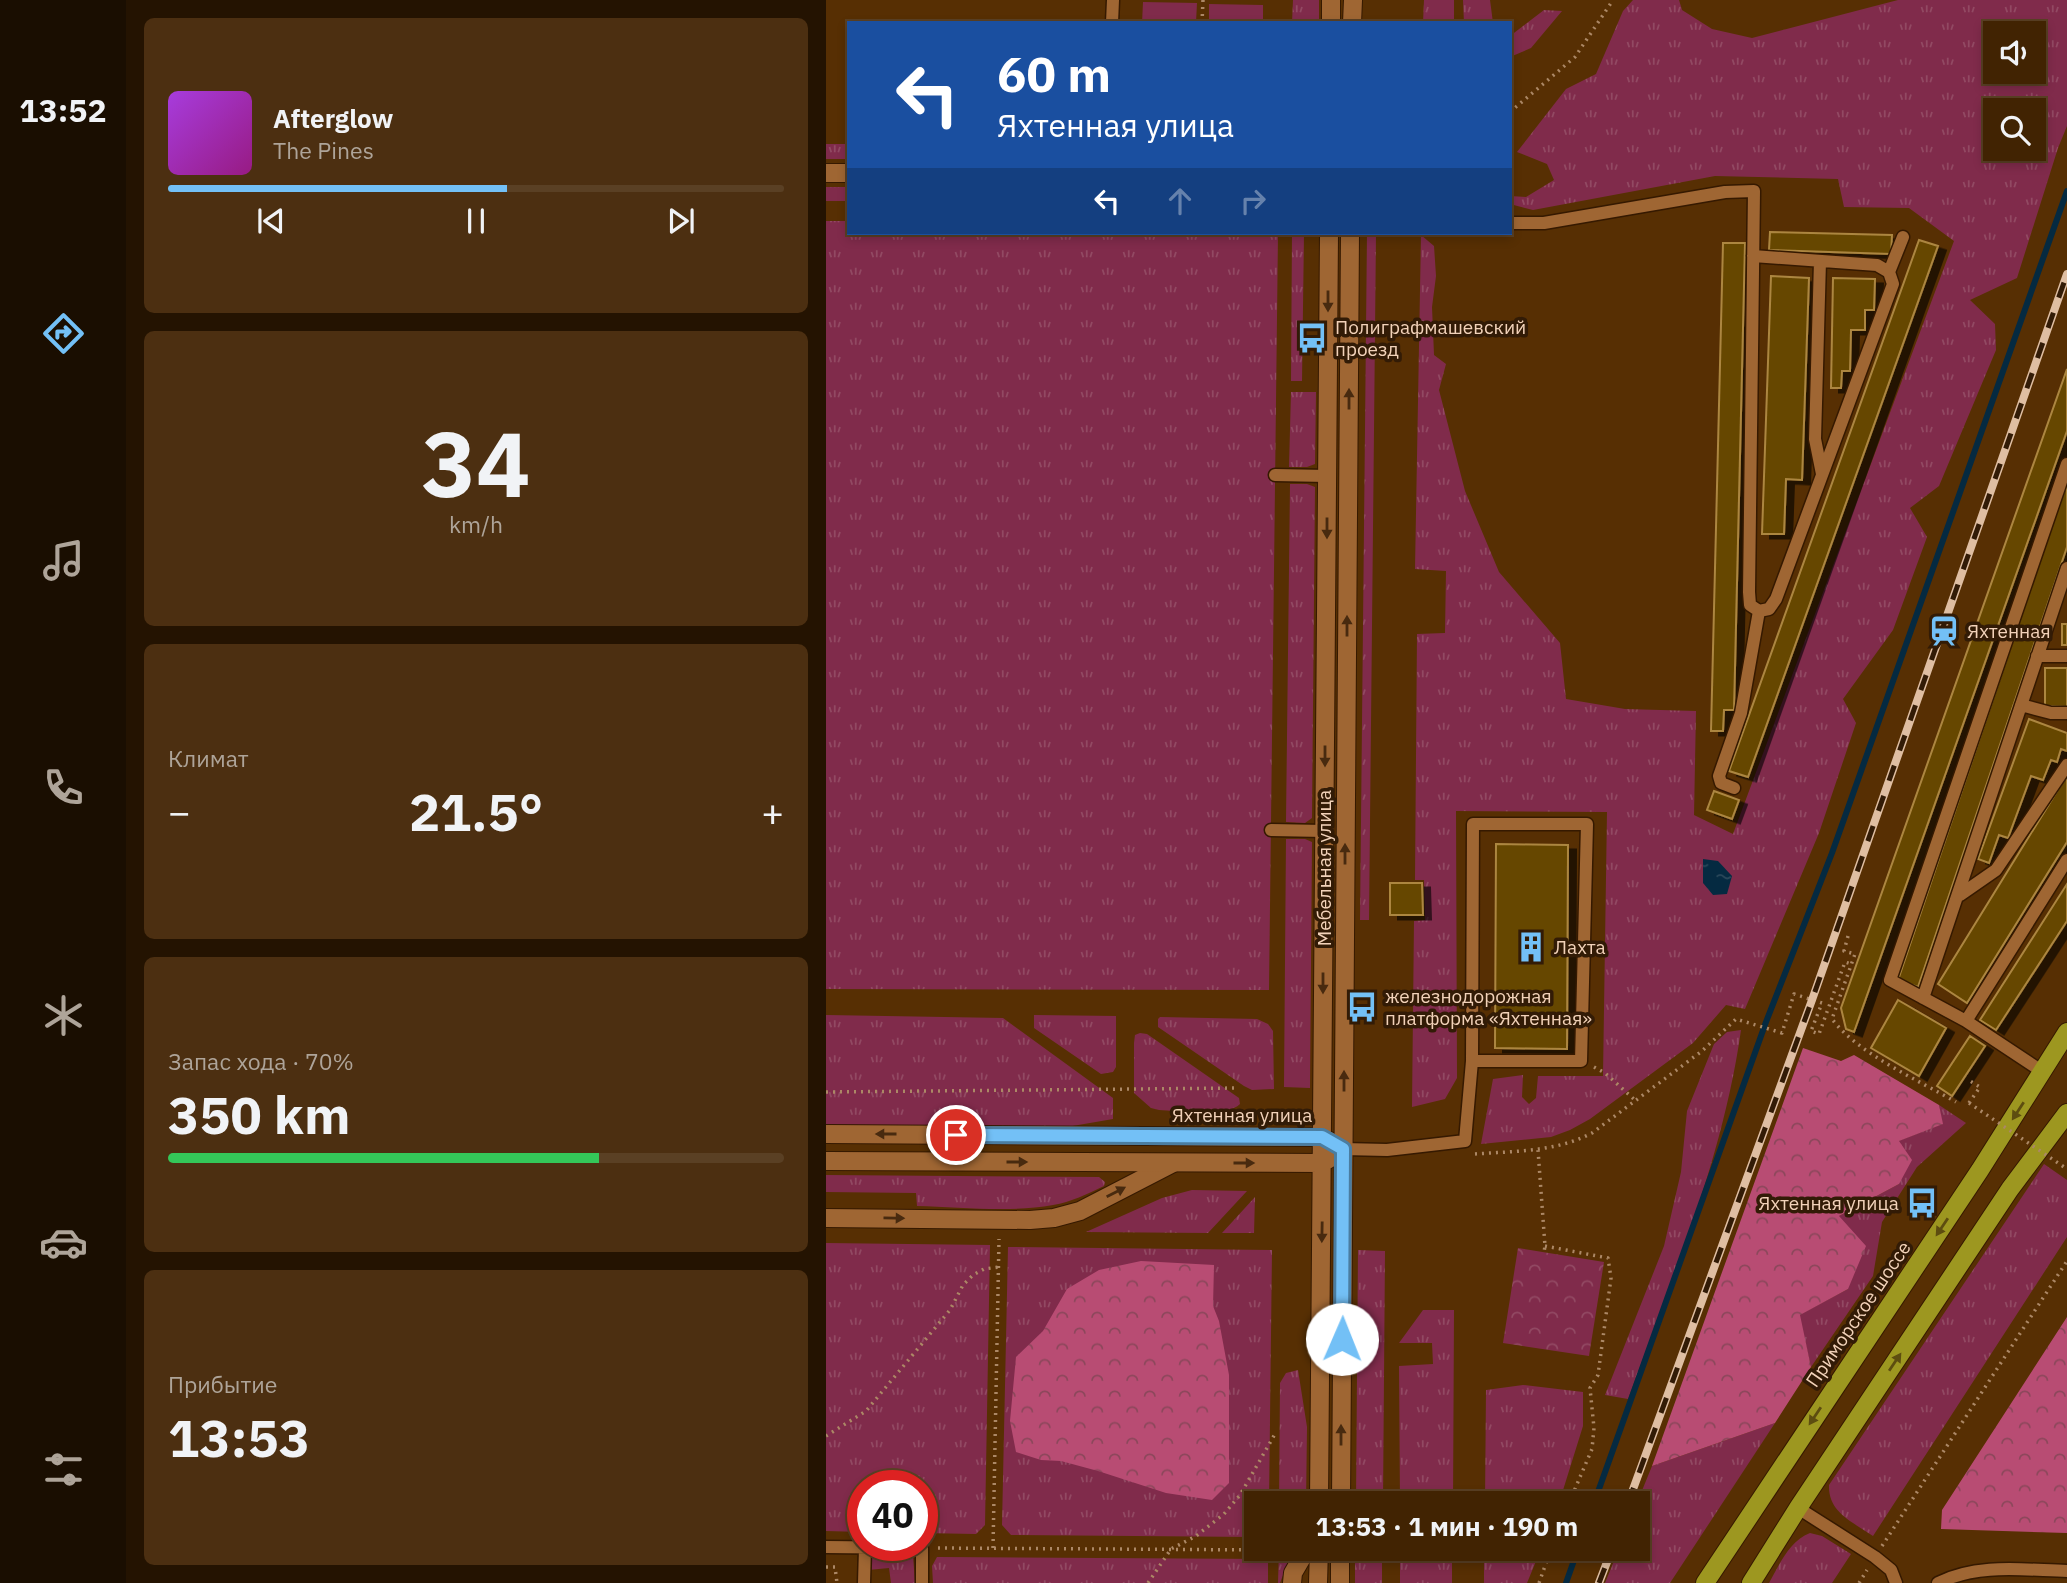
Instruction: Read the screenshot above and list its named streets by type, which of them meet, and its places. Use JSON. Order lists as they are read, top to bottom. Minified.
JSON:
{"streets":{"main road":["Приморское шоссе"],"street":["Мебельная улица","Яхтенная улица"]},"crossings":[["Мебельная улица","Яхтенная улица"]],"places":{"bus stop":["Полиграфмашевский проезд","железнодорожная платформа «Яхтенная»","Яхтенная улица"],"station":["Яхтенная"],"building":["Лахта"]},"page":{"tabs":"13:52","turn":["60 m","Яхтенная улица"],"song":["Afterglow","The Pines"],"tile":[["34","km/h"],"Климат",["Запас хода · 70%","350 km"],["Прибытие","13:53"]],"heat":["−","21.5°","+"],"limit":"40","trip":"13:53 · 1 мин · 190 m"}}
